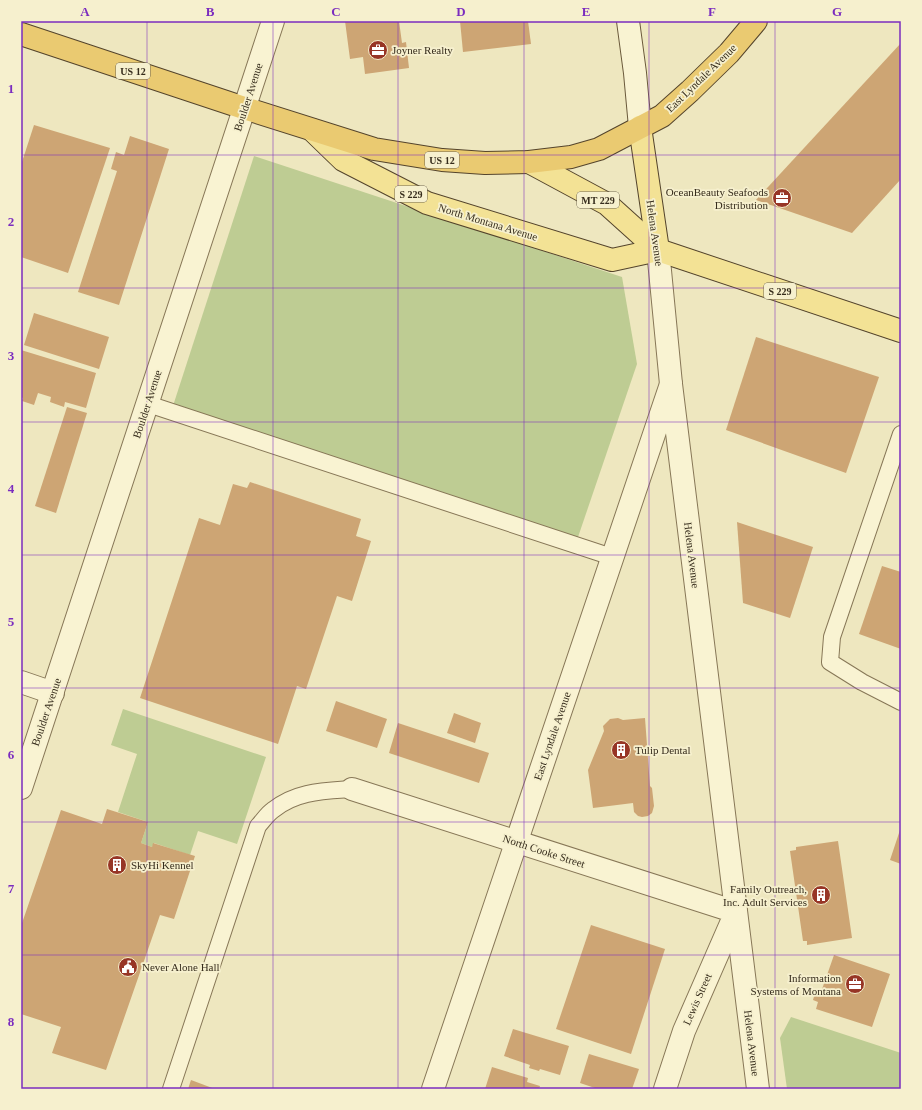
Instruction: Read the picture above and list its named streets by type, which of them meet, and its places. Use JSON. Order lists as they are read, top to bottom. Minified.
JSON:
{"streets":{"highway":["US 12","East Lyndale Avenue","North Montana Avenue"],"main road":["S 229","MT 229","Helena Avenue"],"street":["Boulder Avenue","North Cooke Street","Lewis Street"]},"crossings":[["East Lyndale Avenue","North Montana Avenue"],["East Lyndale Avenue","Helena Avenue"],["East Lyndale Avenue","North Cooke Street"],["Boulder Avenue","North Montana Avenue"],["North Montana Avenue","Helena Avenue"],["Helena Avenue","North Cooke Street"],["Helena Avenue","Lewis Street"],["North Cooke Street","Lewis Street"]],"places":{"office":["Joyner Realty","OceanBeauty Seafoods Distribution","Information Systems of Montana"],"building":["Tulip Dental","SkyHi Kennel","Family Outreach, Inc. Adult Services"],"public building":["Never Alone Hall"]},"grid":{"columns":["A","B","C","D","E","F","G"],"rows":["1","2","3","4","5","6","7","8"]}}
